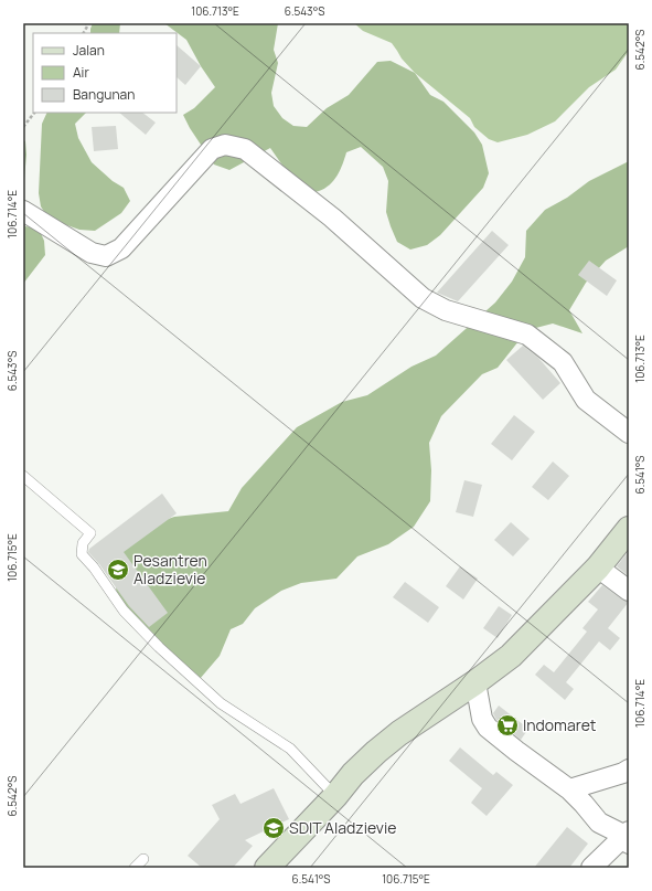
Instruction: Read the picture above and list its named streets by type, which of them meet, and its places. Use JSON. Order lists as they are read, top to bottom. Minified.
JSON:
{"places":{"school or university":["Pesantren Aladzievie","SDIT Aladzievie"],"supermarket":["Indomaret"]},"legend":["Jalan","Air","Bangunan"],"coordinates":["106.713°E","6.543°S","6.542°S","106.714°E","6.541°S","106.715°E"]}
